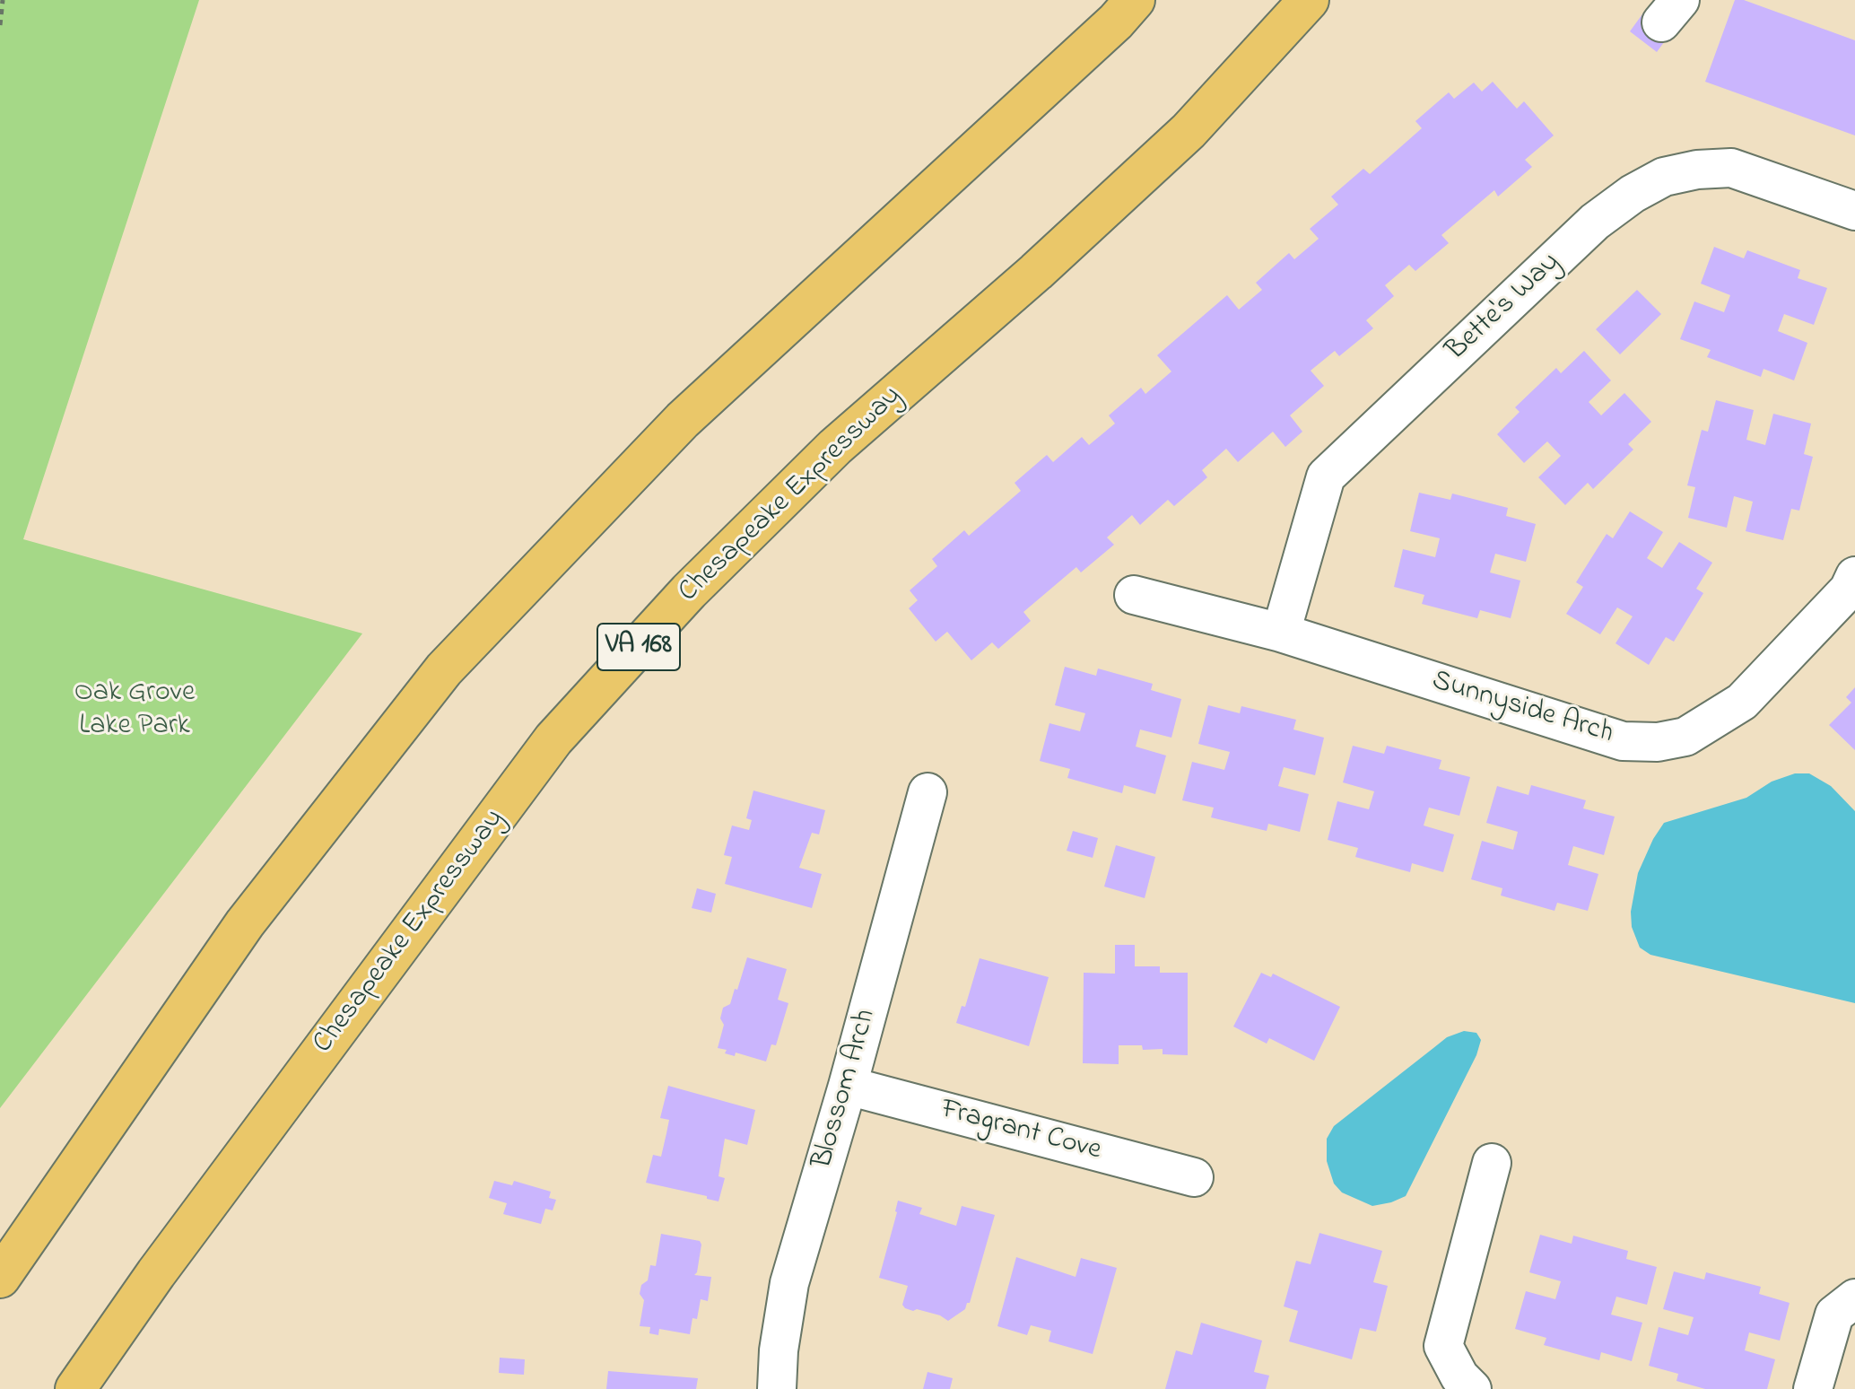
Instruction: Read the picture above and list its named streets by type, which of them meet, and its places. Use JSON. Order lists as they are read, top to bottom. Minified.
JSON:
{"streets":{"highway":["Chesapeake Expressway","VA 168"],"street":["Bette's Way","Sunnyside Arch","Blossom Arch","Fragrant Cove"]},"crossings":[["Bette's Way","Sunnyside Arch"],["Blossom Arch","Fragrant Cove"]],"parks":["Oak Grove Lake Park"]}
